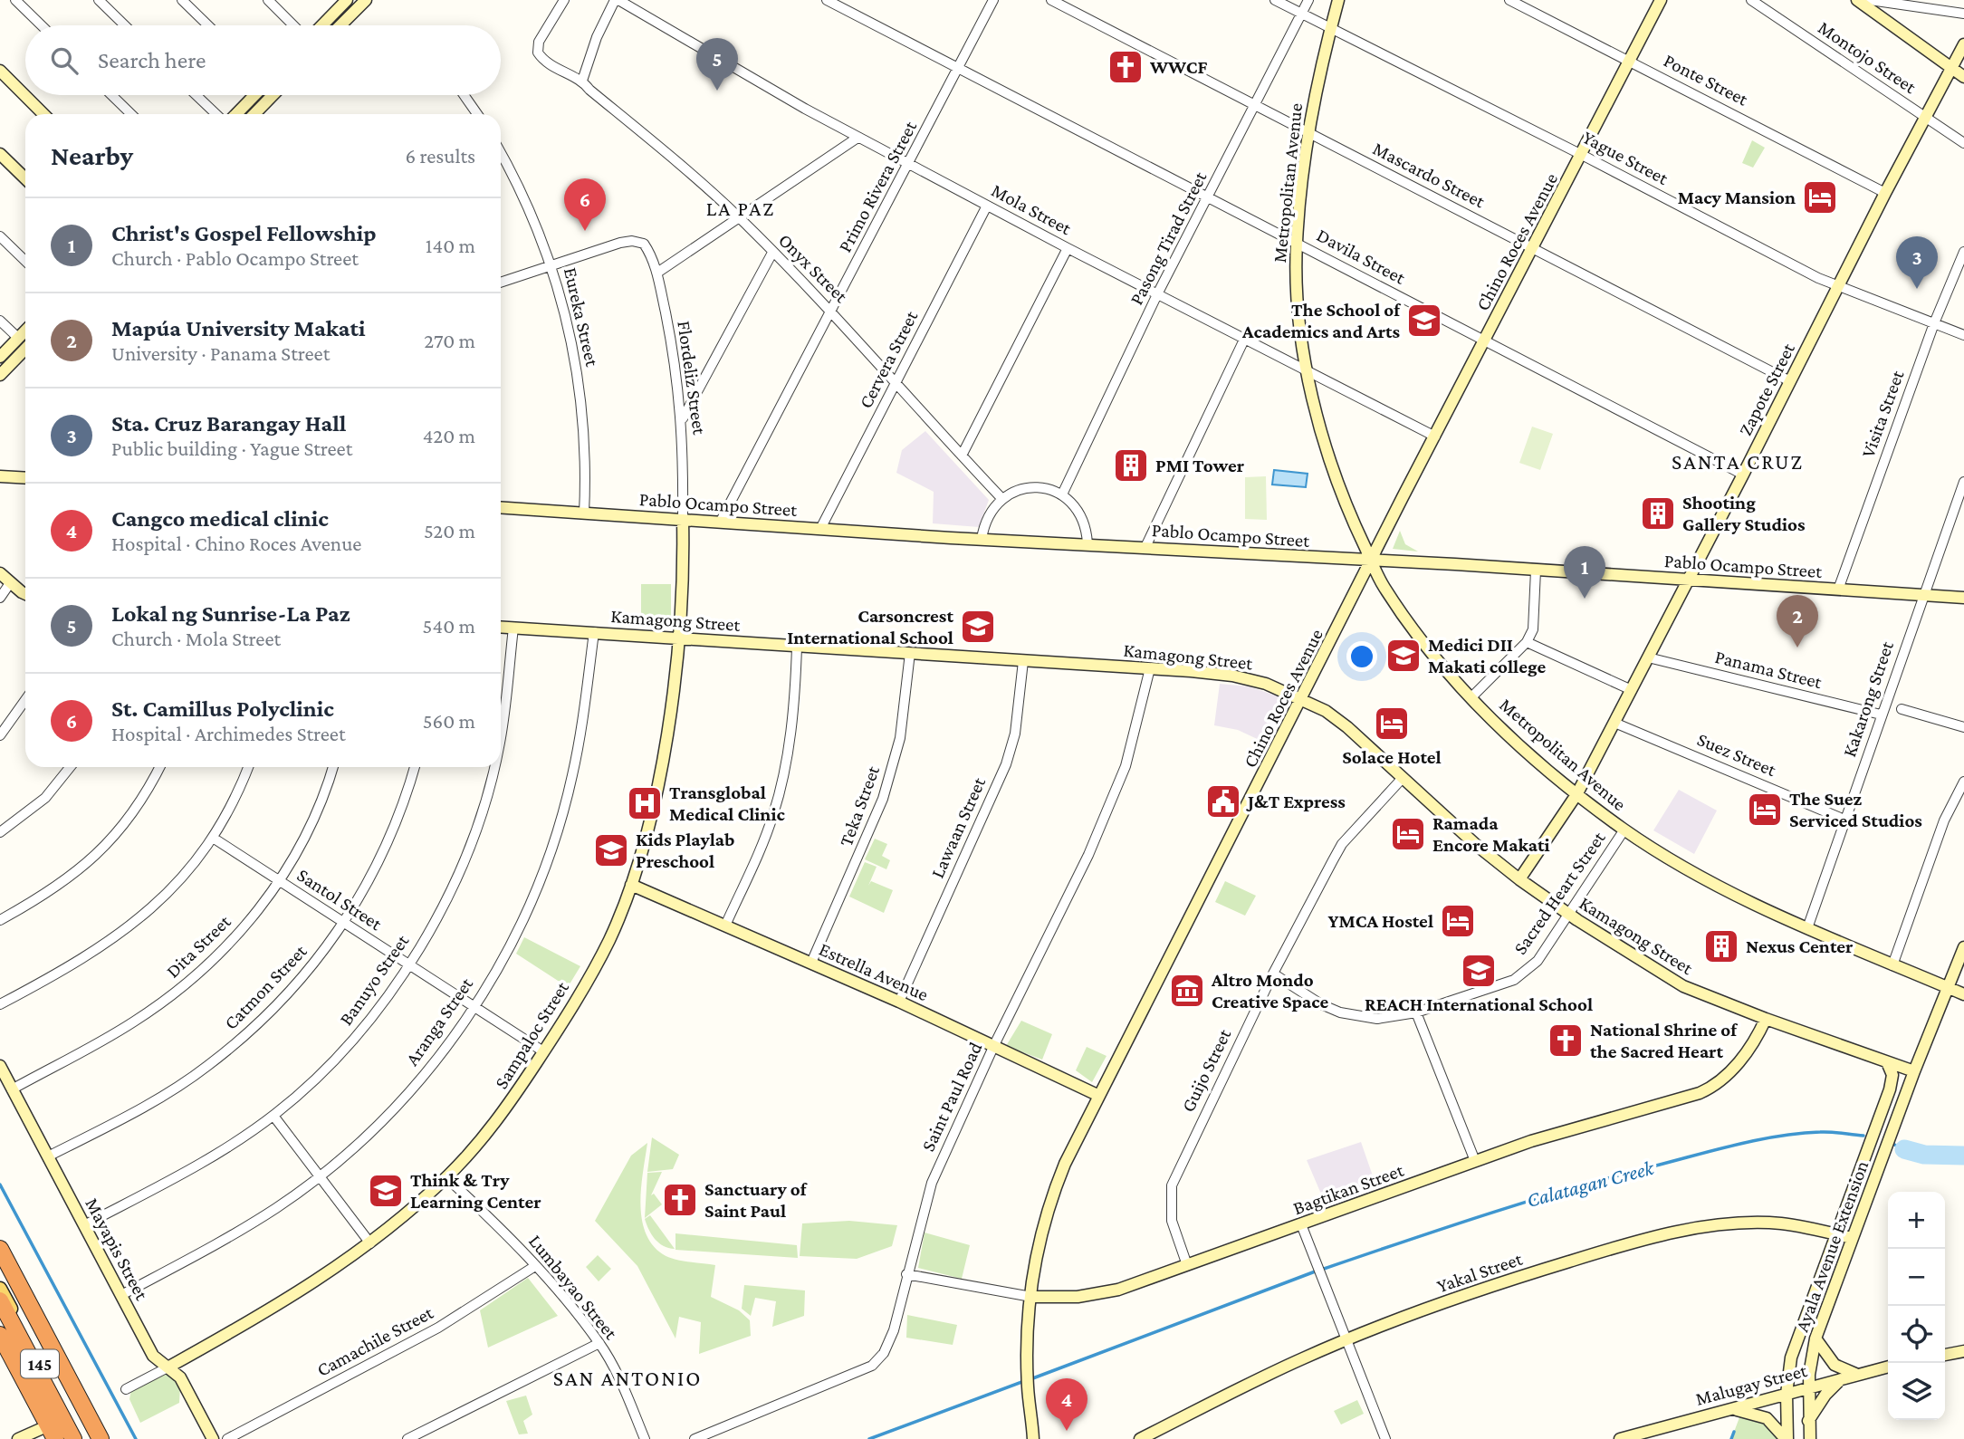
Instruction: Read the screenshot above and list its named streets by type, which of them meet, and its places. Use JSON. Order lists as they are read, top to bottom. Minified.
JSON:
{"streets":{"main road":["145"],"street":["Montojo Street","Ponte Street","Yague Street","Mascardo Street","Metropolitan Avenue","Primo Rivera Street","Mola Street","Pasong Tirad Street","Chino Roces Avenue","Davila Street","Onyx Street","Eureka Street","Cervera Street","Flordeliz Street","Zapote Street","Visita Street","Pablo Ocampo Street","Kamagong Street","Panama Street","Kakarong Street","Suez Street","Teka Street","Lawaan Street","Sacred Heart Street","Santol Street","Dita Street","Estrella Avenue","Banuyo Street","Catmon Street","Aranga Street","Sampaloc Street","Guijo Street","Saint Paul Road","Bagtikan Street","Ayala Avenue Extension","Mayapis Street","Yakal Street","Lumbayao Street","Camachile Street","Malugay Street"]},"crossings":[["Montojo Street","Zapote Street"],["Ponte Street","Chino Roces Avenue"],["Ponte Street","Zapote Street"],["Yague Street","Metropolitan Avenue"],["Yague Street","Pasong Tirad Street"],["Yague Street","Chino Roces Avenue"],["Yague Street","Zapote Street"],["Yague Street","Visita Street"],["Mascardo Street","Metropolitan Avenue"],["Mascardo Street","Pasong Tirad Street"],["Mascardo Street","Chino Roces Avenue"],["Mascardo Street","Zapote Street"],["Metropolitan Avenue","Mola Street"],["Metropolitan Avenue","Chino Roces Avenue"],["Metropolitan Avenue","Davila Street"],["Metropolitan Avenue","Zapote Street"],["Metropolitan Avenue","Pablo Ocampo Street"],["Metropolitan Avenue","Kakarong Street"],["Metropolitan Avenue","Sacred Heart Street"],["Metropolitan Avenue","Ayala Avenue Extension"],["Primo Rivera Street","Mola Street"],["Primo Rivera Street","Davila Street"],["Primo Rivera Street","Onyx Street"],["Primo Rivera Street","Pablo Ocampo Street"],["Mola Street","Pasong Tirad Street"],["Mola Street","Chino Roces Avenue"],["Mola Street","Cervera Street"],["Pasong Tirad Street","Davila Street"],["Chino Roces Avenue","Davila Street"],["Chino Roces Avenue","Pablo Ocampo Street"],["Chino Roces Avenue","Kamagong Street"],["Chino Roces Avenue","Estrella Avenue"],["Chino Roces Avenue","Bagtikan Street"],["Davila Street","Zapote Street"],["Onyx Street","Cervera Street"],["Eureka Street","Flordeliz Street"],["Eureka Street","Pablo Ocampo Street"],["Cervera Street","Pablo Ocampo Street"],["Flordeliz Street","Pablo Ocampo Street"],["Flordeliz Street","Sampaloc Street"],["Zapote Street","Pablo Ocampo Street"],["Zapote Street","Kamagong Street"],["Zapote Street","Panama Street"],["Zapote Street","Suez Street"],["Visita Street","Pablo Ocampo Street"],["Pablo Ocampo Street","Kakarong Street"],["Pablo Ocampo Street","Sampaloc Street"],["Kamagong Street","Teka Street"],["Kamagong Street","Lawaan Street"],["Kamagong Street","Sacred Heart Street"],["Kamagong Street","Banuyo Street"],["Kamagong Street","Aranga Street"],["Kamagong Street","Sampaloc Street"],["Kamagong Street","Guijo Street"],["Kamagong Street","Saint Paul Road"],["Kamagong Street","Bagtikan Street"],["Kamagong Street","Ayala Avenue Extension"],["Panama Street","Kakarong Street"],["Kakarong Street","Suez Street"],["Teka Street","Estrella Avenue"],["Lawaan Street","Estrella Avenue"],["Sacred Heart Street","Guijo Street"],["Santol Street","Dita Street"],["Santol Street","Banuyo Street"],["Santol Street","Catmon Street"],["Santol Street","Aranga Street"],["Santol Street","Sampaloc Street"],["Dita Street","Mayapis Street"],["Estrella Avenue","Sampaloc Street"],["Estrella Avenue","Saint Paul Road"],["Banuyo Street","Mayapis Street"],["Catmon Street","Mayapis Street"],["Aranga Street","Mayapis Street"],["Sampaloc Street","Mayapis Street"],["Sampaloc Street","Lumbayao Street"],["Guijo Street","Bagtikan Street"],["Saint Paul Road","Bagtikan Street"],["Ayala Avenue Extension","Yakal Street"],["Ayala Avenue Extension","Malugay Street"],["Lumbayao Street","Camachile Street"]],"districts":["LA PAZ","SANTA CRUZ","SAN ANTONIO"],"water":["Calatagan Creek"],"places":{"church":["WWCF","National Shrine of the Sacred Heart","Sanctuary of Saint Paul"],"hotel":["Macy Mansion","Solace Hotel","The Suez Serviced Studios","Ramada Encore Makati","YMCA Hostel"],"school or university":["The School of Academics and Arts","Carsoncrest International School","Medici DII Makati college","Kids Playlab Preschool","REACH International School","Think & Try Learning Center"],"building":["PMI Tower","Shooting Gallery Studios","Nexus Center"],"public building":["J&T Express"],"hospital":["Transglobal Medical Clinic"],"museum":["Altro Mondo Creative Space"]},"page":{"search":"Search here","pins":["5","6","3","1","2","4"],"heading":["Nearby","6 results"],"list":[{"mark":"1","name":"Christ's Gospel Fellowship","note":"Church · Pablo Ocampo Street","value":"140 m"},{"mark":"2","name":"Mapúa University Makati","note":"University · Panama Street","value":"270 m"},{"mark":"3","name":"Sta. Cruz Barangay Hall","note":"Public building · Yague Street","value":"420 m"},{"mark":"4","name":"Cangco medical clinic","note":"Hospital · Chino Roces Avenue","value":"520 m"},{"mark":"5","name":"Lokal ng Sunrise-La Paz","note":"Church · Mola Street","value":"540 m"},{"mark":"6","name":"St. Camillus Polyclinic","note":"Hospital · Archimedes Street","value":"560 m"}],"map_buttons":["+","−"]}}
